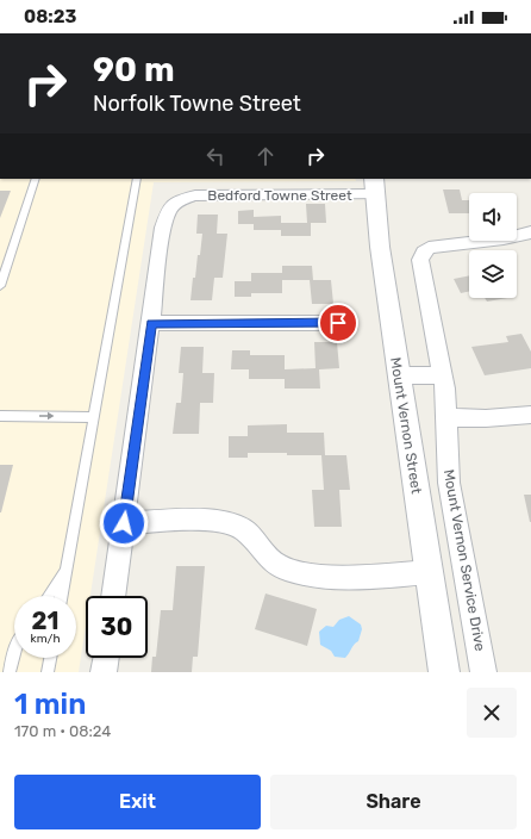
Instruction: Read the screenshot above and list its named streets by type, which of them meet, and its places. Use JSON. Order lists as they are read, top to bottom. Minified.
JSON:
{"streets":{"street":["Bedford Towne Street","Mount Vernon Street","Mount Vernon Service Drive"]},"crossings":[["Bedford Towne Street","Mount Vernon Street"]],"page":{"status":"08:23","turn":["90 m","Norfolk Towne Street"],"speed":"21 km/h","limit":"30","heading":["1 min","170 m · 08:24"],"buttons":["Exit","Share"]}}
